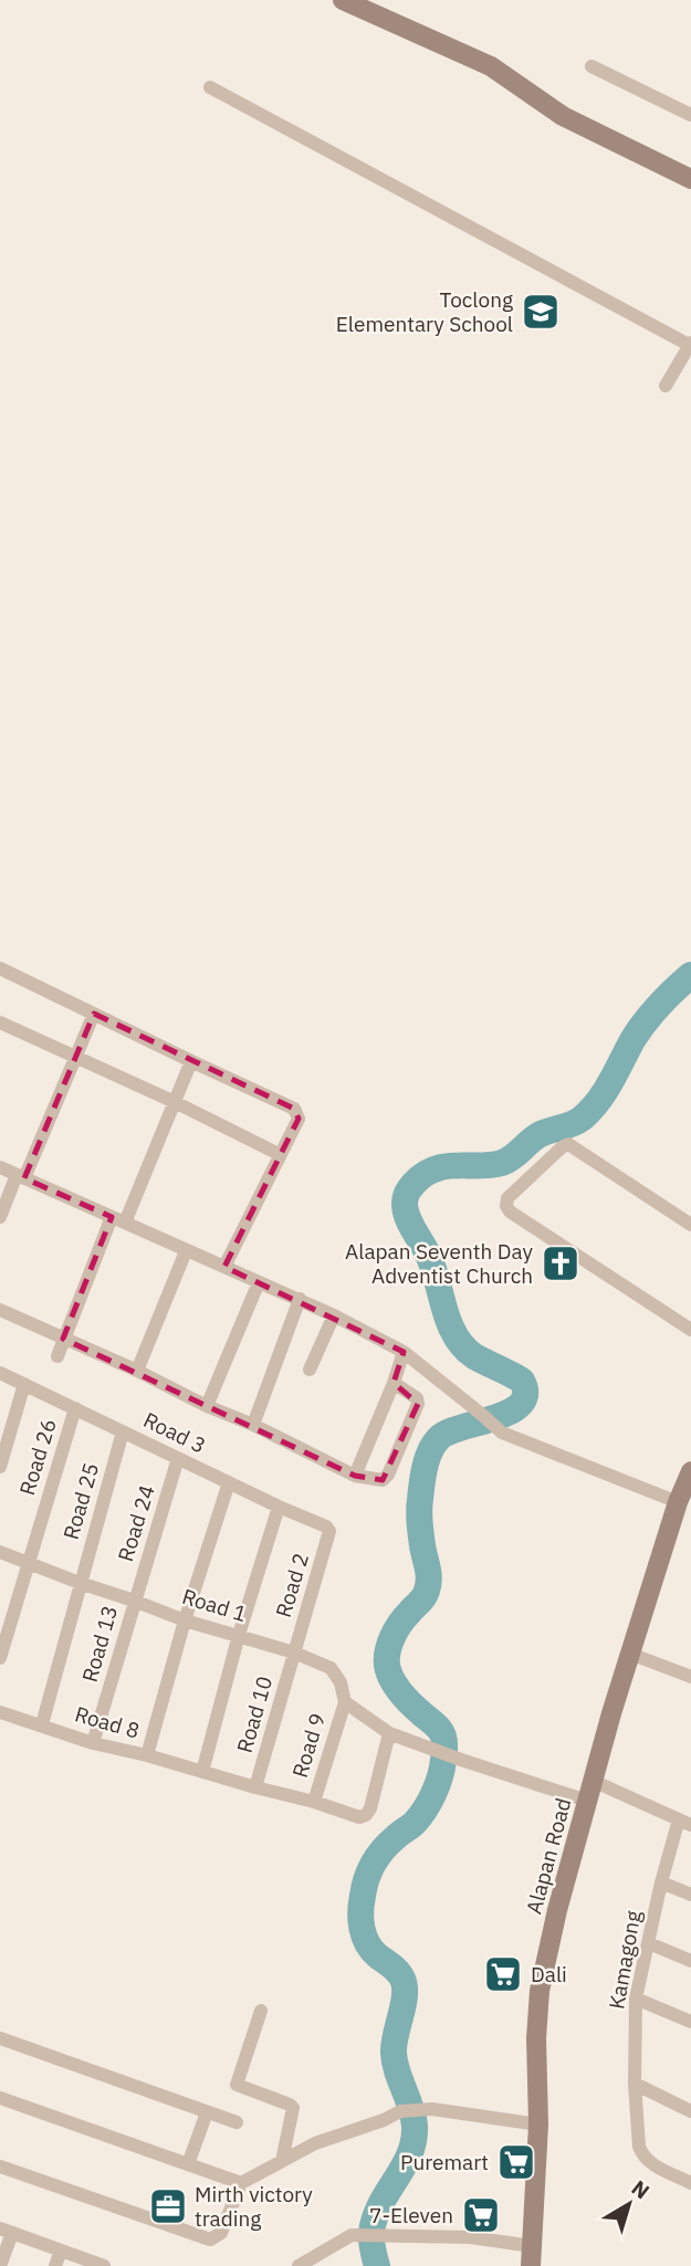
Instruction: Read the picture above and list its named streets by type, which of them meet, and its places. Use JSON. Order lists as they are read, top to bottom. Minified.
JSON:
{"streets":{"street":["Road 3","Road 26","Road 25","Road 24","Road 2","Road 1","Road 13","Road 10","Road 8","Road 9","Alapan Road","Kamagong"]},"crossings":[["Road 3","Road 26"],["Road 3","Road 25"],["Road 3","Road 24"],["Road 3","Road 2"],["Road 26","Road 1"],["Road 25","Road 1"],["Road 25","Road 8"],["Road 24","Road 1"],["Road 24","Road 13"],["Road 2","Road 1"],["Road 2","Road 10"],["Road 1","Road 13"],["Road 1","Road 10"],["Road 1","Road 9"],["Road 13","Road 8"],["Road 10","Road 8"],["Road 8","Road 9"]],"places":{"school or university":["Toclong Elementary School"],"church":["Alapan Seventh Day Adventist Church"],"supermarket":["Dali","Puremart","7-Eleven"],"office":["Mirth victory trading"]},"north":"top right"}
